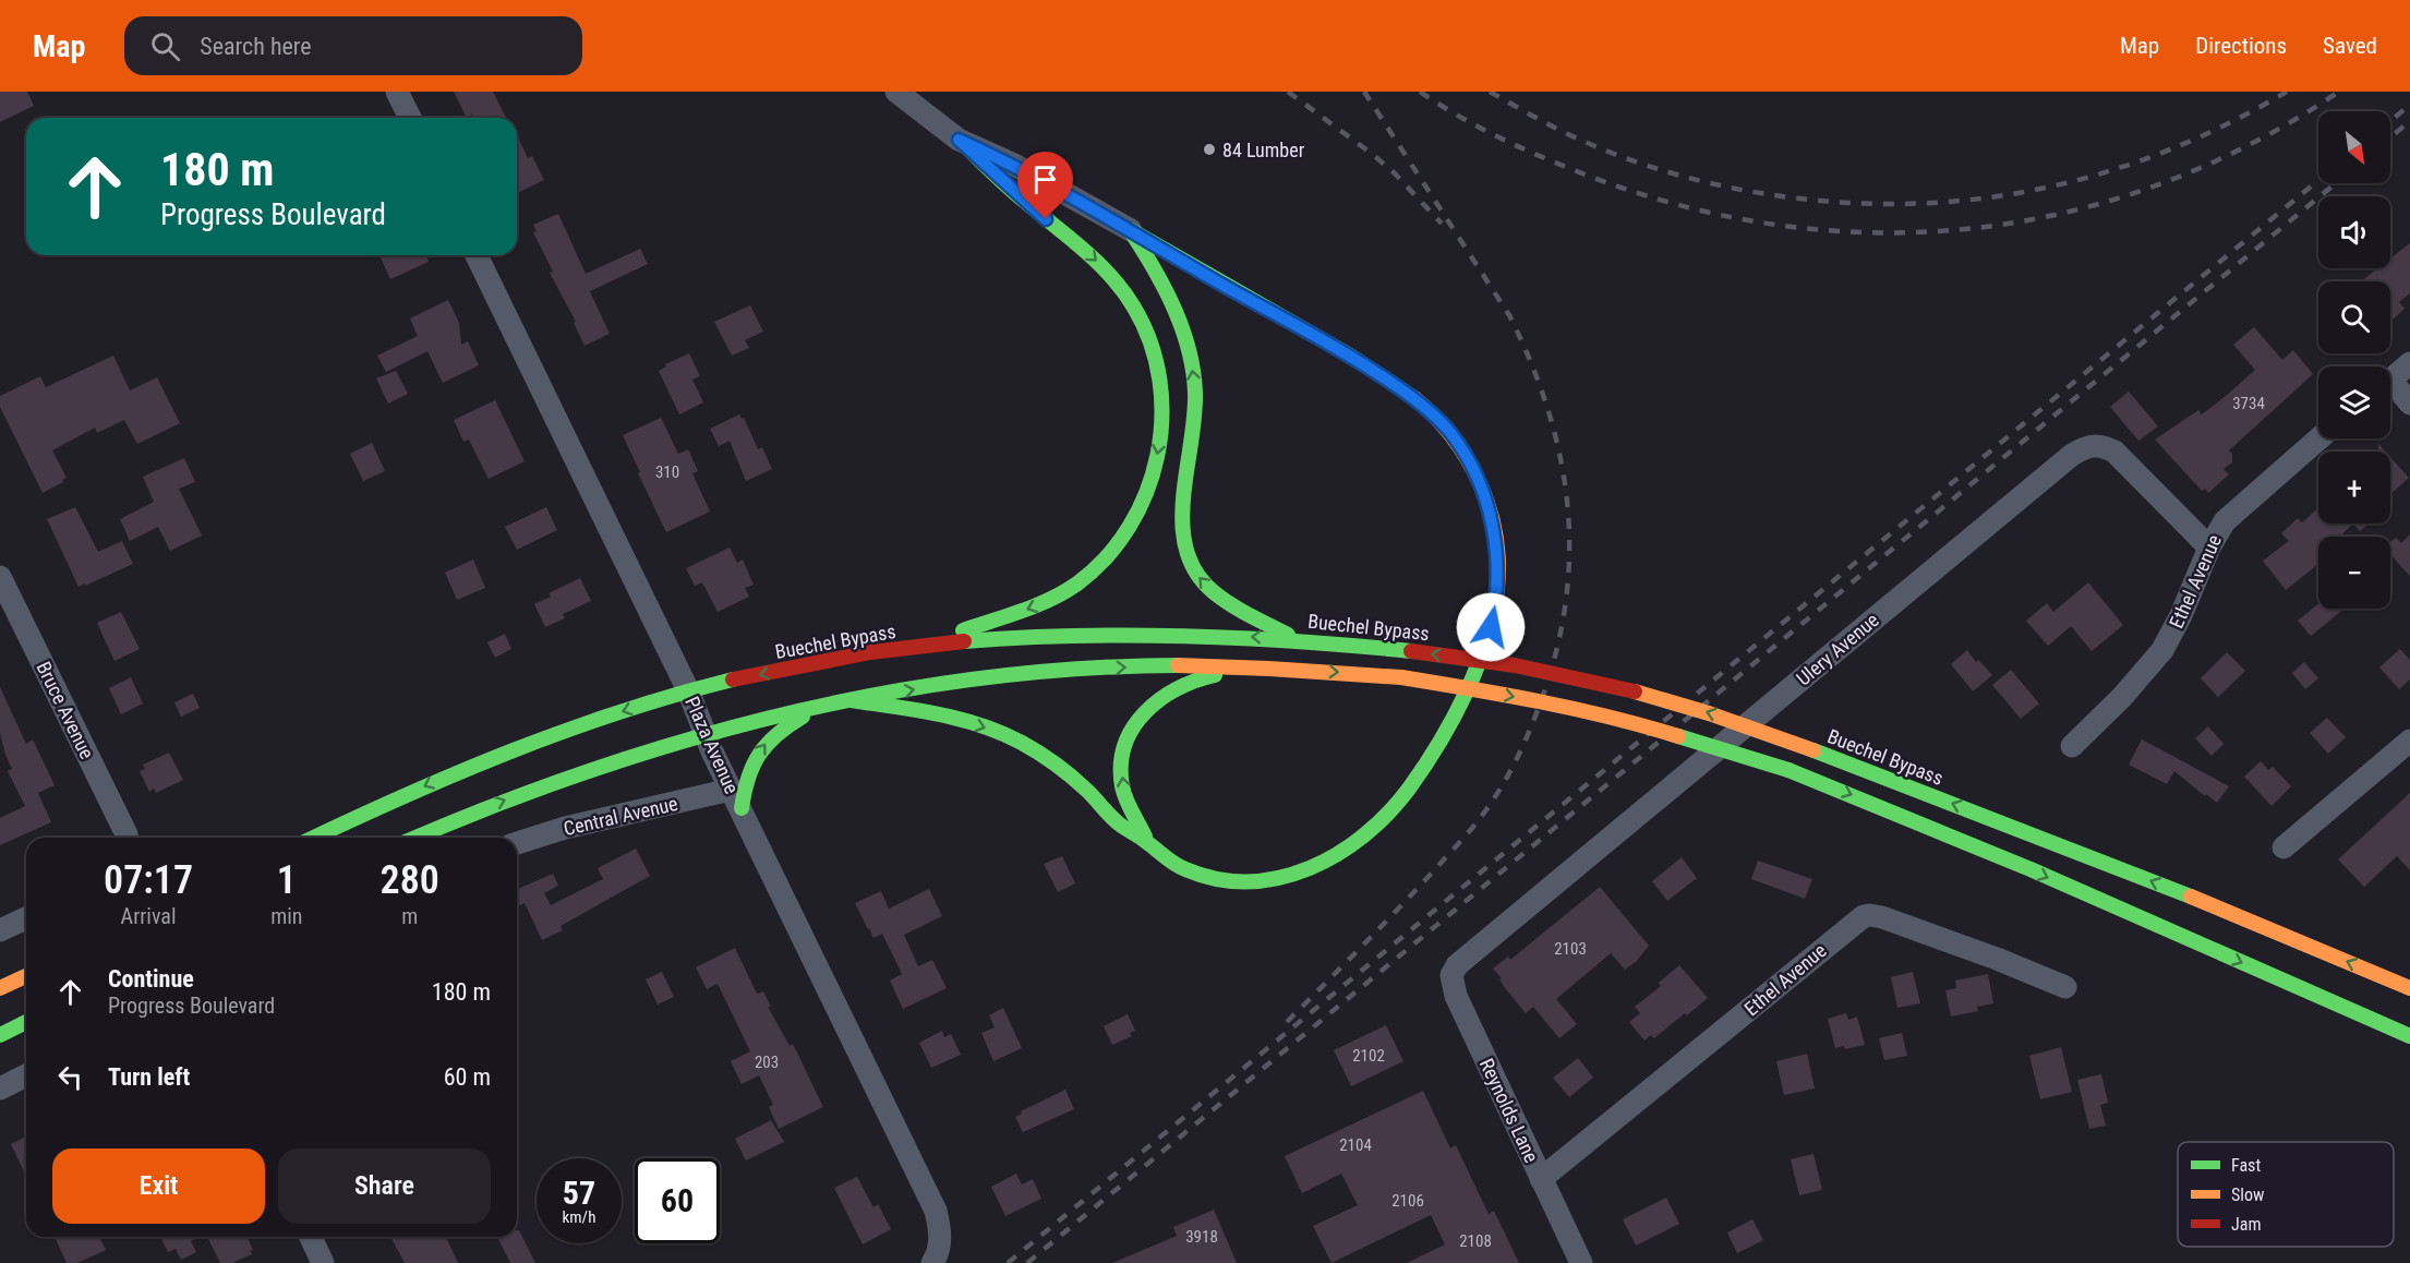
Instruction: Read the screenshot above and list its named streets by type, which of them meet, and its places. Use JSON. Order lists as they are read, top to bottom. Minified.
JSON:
{"streets":{"main road":["Buechel Bypass"],"street":["Ethel Avenue","Ulery Avenue","Bruce Avenue","Plaza Avenue","Central Avenue","Reynolds Lane"]},"crossings":[["Ethel Avenue","Ulery Avenue"],["Ethel Avenue","Reynolds Lane"],["Buechel Bypass","Plaza Avenue"],["Ulery Avenue","Reynolds Lane"],["Plaza Avenue","Central Avenue"]],"places":["84 Lumber"],"house_numbers":["3734","310","2103","2102","203","2104","2106","3918","2108"],"legend":["Fast","Slow","Jam"],"north":"bottom right","page":{"header":"Map","search":"Search here","nav":["Map","Directions","Saved"],"map_buttons":["+","−"],"turn":["180 m","Progress Boulevard"],"eta":["07:17","Arrival","1","min","280","m"],"list":[{"name":"Continue","note":"Progress Boulevard","value":"180 m"},{"name":"Turn left","value":"60 m"}],"buttons":["Exit","Share"],"speed":"57 km/h","limit":"60"}}
